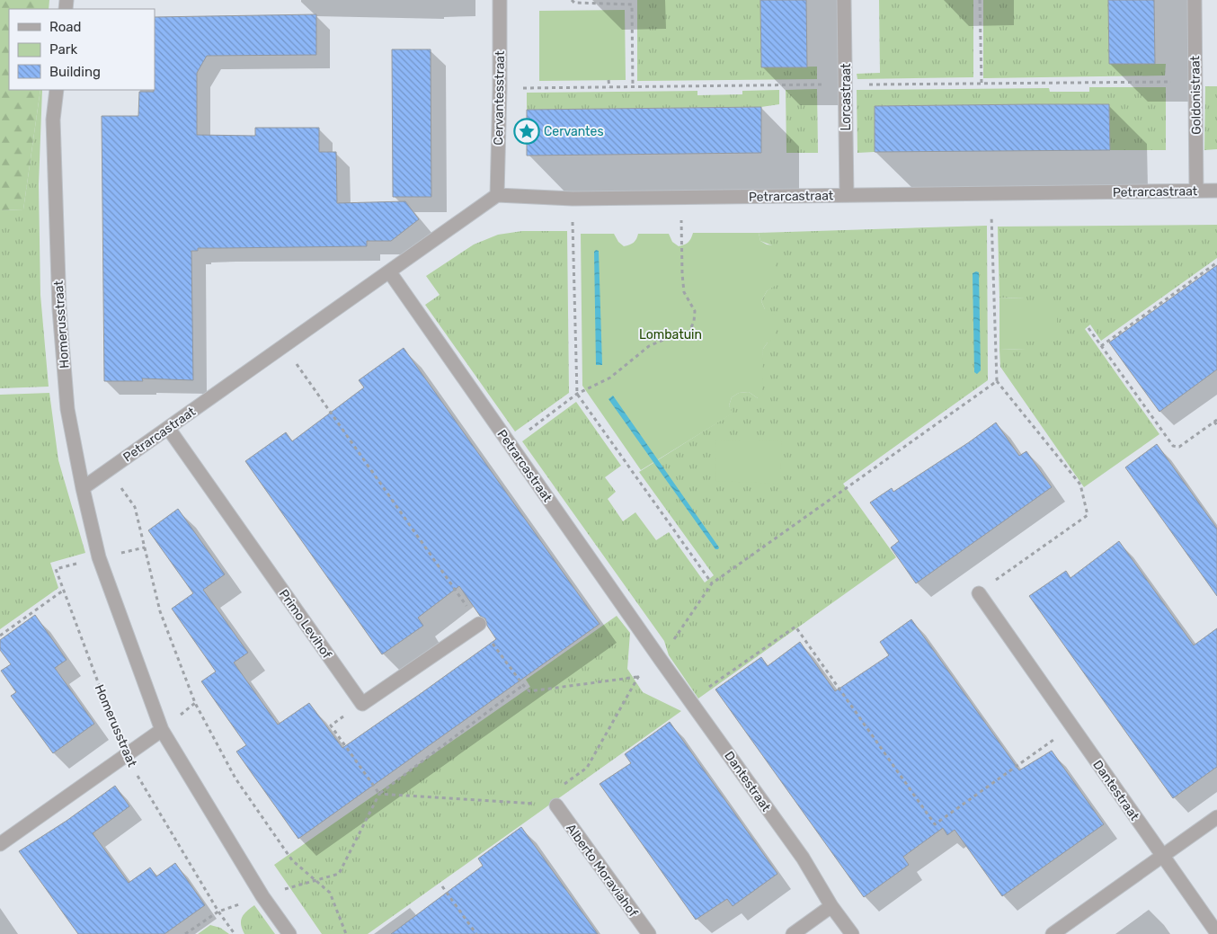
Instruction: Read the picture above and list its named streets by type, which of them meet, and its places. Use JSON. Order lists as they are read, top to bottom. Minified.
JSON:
{"streets":{"street":["Goldonistraat","Lorcastraat","Cervantesstraat","Petrarcastraat","Homerusstraat","Primo Levihof","Dantestraat","Alberto Moraviahof"]},"crossings":[["Goldonistraat","Petrarcastraat"],["Lorcastraat","Petrarcastraat"],["Cervantesstraat","Petrarcastraat"],["Petrarcastraat","Homerusstraat"],["Petrarcastraat","Primo Levihof"],["Petrarcastraat","Dantestraat"]],"parks":["Lombatuin"],"places":{"place":["Cervantes"]},"legend":["Road","Park","Building"]}
